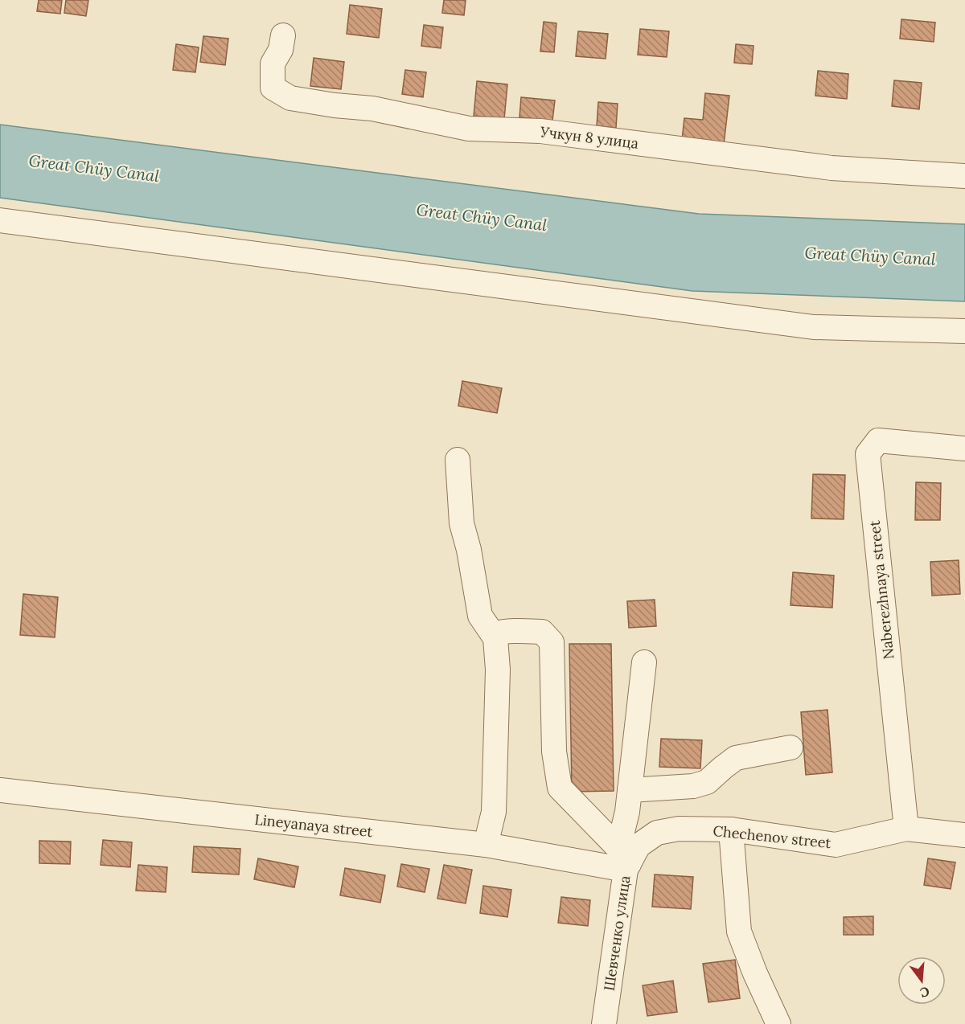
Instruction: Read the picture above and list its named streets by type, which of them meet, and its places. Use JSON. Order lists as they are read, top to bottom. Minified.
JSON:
{"streets":{"street":["Учкун 8 улица","Naberezhnaya street","Lineyanaya street","Chechenov street","Шевченко улица"]},"crossings":[["Naberezhnaya street","Chechenov street"],["Lineyanaya street","Chechenov street"],["Lineyanaya street","Шевченко улица"],["Chechenov street","Шевченко улица"]],"water":["Great Chüy Canal"],"north":"bottom"}
